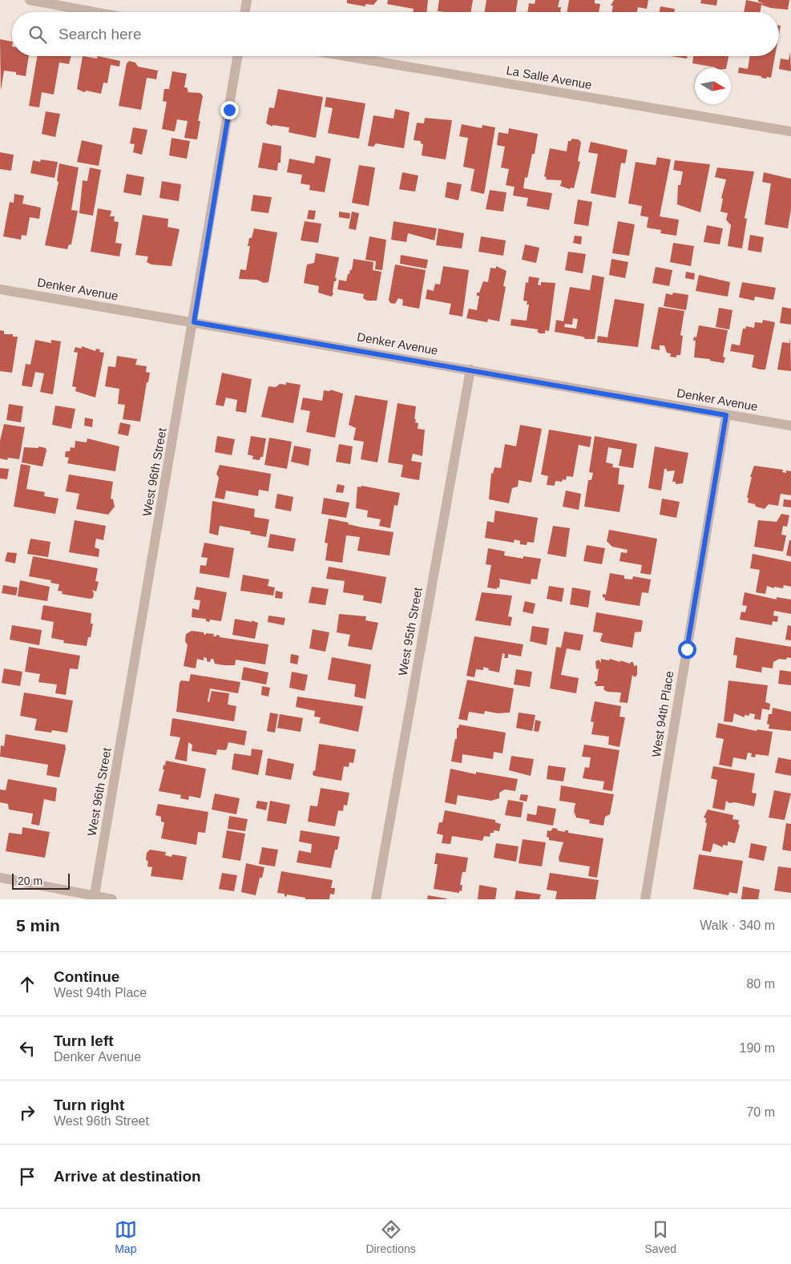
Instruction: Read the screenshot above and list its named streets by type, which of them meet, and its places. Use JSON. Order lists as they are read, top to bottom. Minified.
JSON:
{"streets":{"street":["La Salle Avenue","Denker Avenue","West 96th Street","West 95th Street","West 94th Place"]},"crossings":[["Denker Avenue","West 96th Street"],["Denker Avenue","West 95th Street"],["Denker Avenue","West 94th Place"]],"scale_bar":"20 m","north":"right","page":{"search":"Search here","scale":"20 m","heading":["5 min","Walk · 340 m"],"list":[["Continue","West 94th Place","80 m"],["Turn left","Denker Avenue","190 m"],["Turn right","West 96th Street","70 m"],"Arrive at destination"],"nav":["Map","Directions","Saved"]}}
